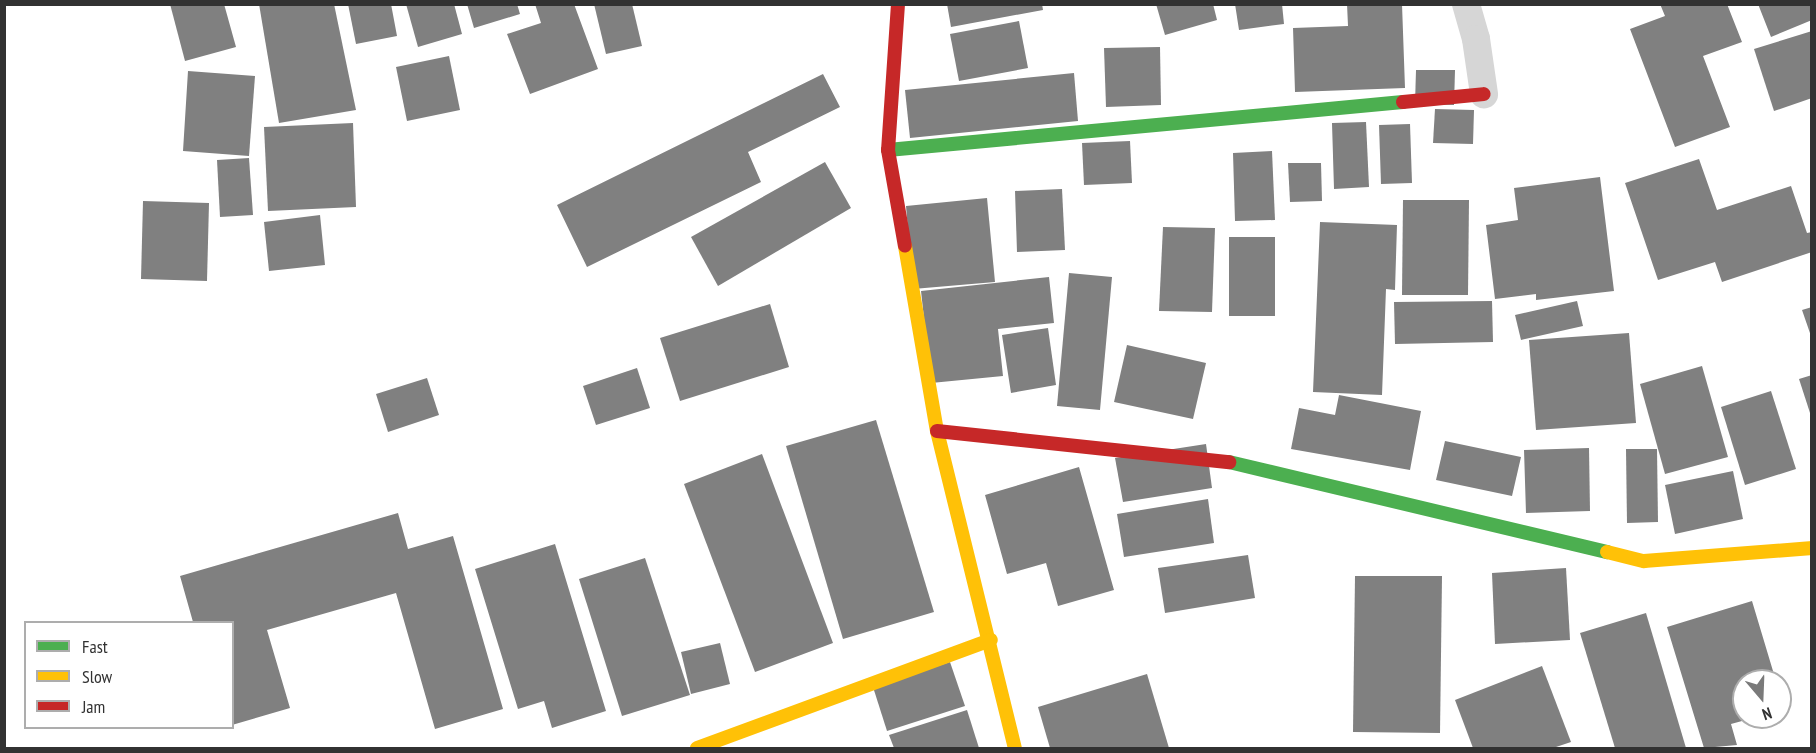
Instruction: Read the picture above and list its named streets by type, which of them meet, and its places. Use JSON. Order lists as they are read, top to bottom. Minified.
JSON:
{"legend":["Fast","Slow","Jam"],"north":"bottom"}
